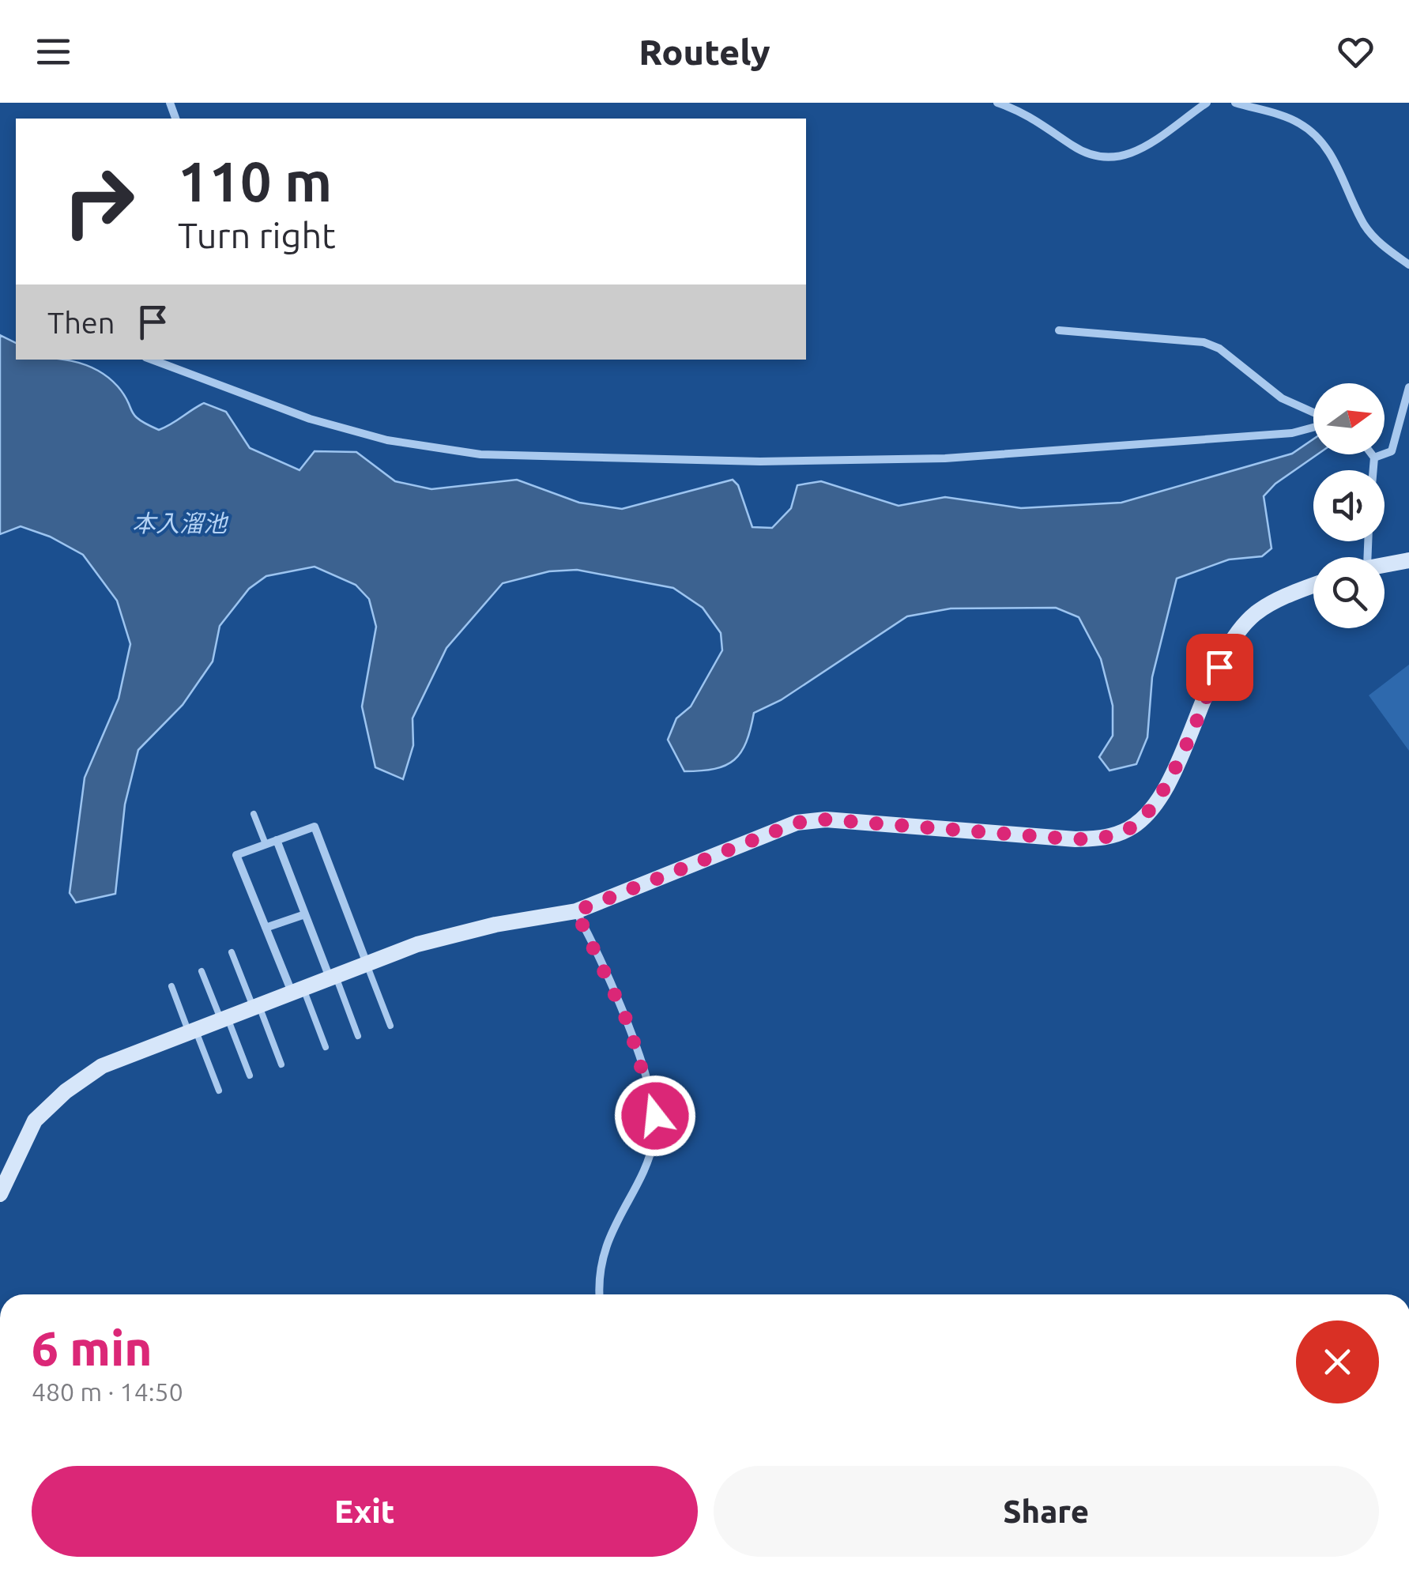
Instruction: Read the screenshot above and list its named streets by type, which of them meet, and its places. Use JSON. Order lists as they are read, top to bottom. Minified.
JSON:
{"water":["本入溜池"],"north":"right","page":{"header":"Routely","turn":["110 m","Turn right"],"then":"Then","heading":["6 min","480 m · 14:50"],"buttons":["Exit","Share"]}}
